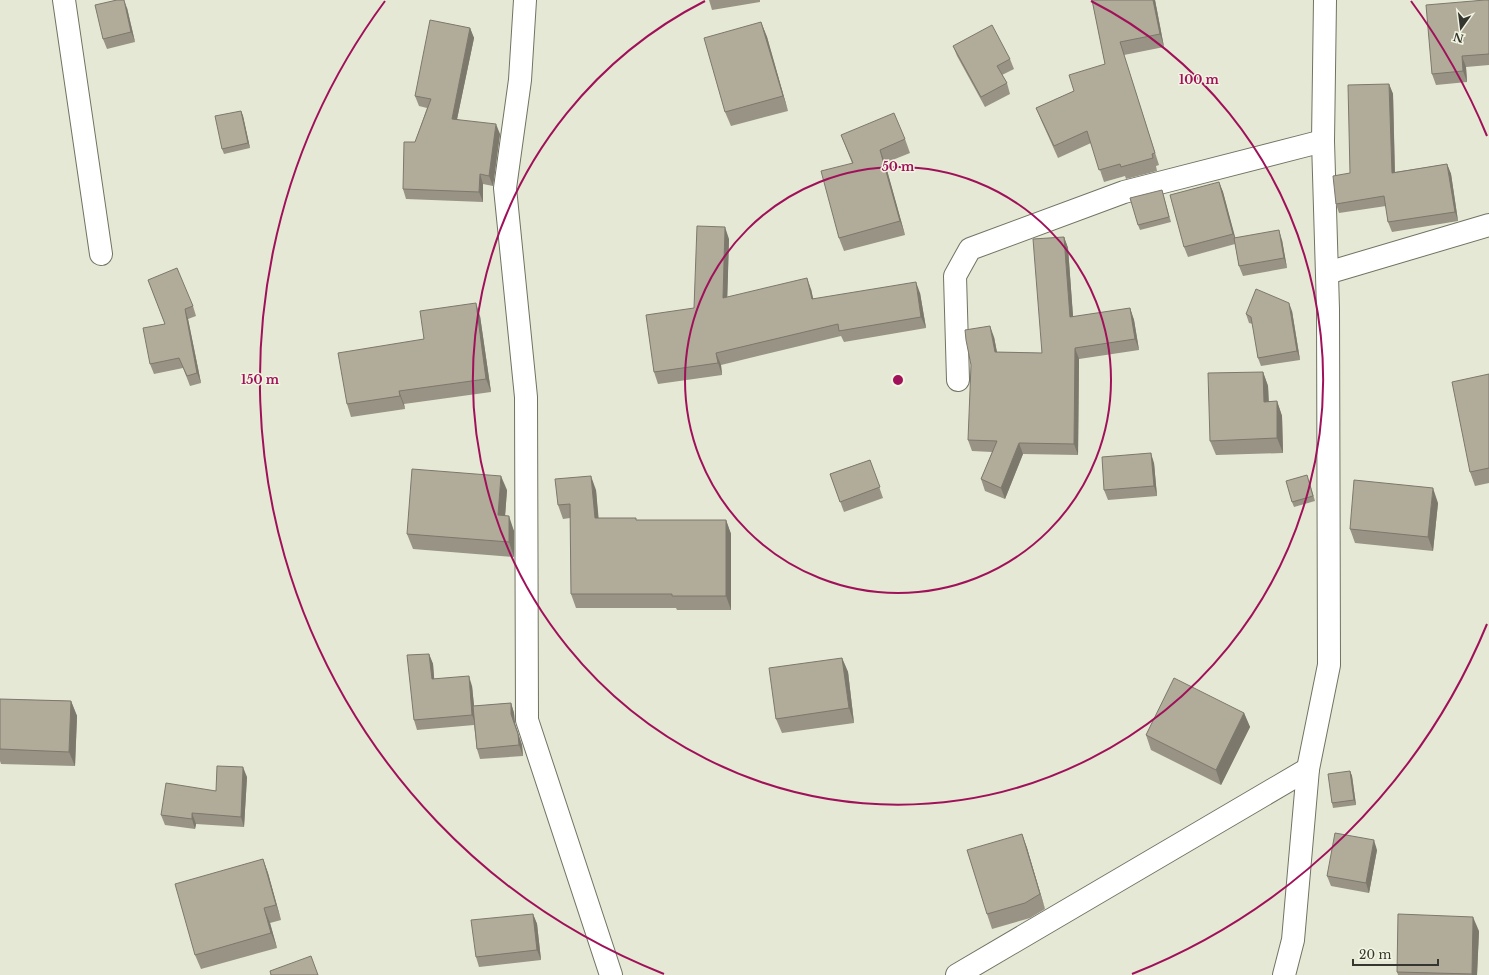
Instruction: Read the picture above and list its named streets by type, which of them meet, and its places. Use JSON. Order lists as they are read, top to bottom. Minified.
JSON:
{"scale_bar":"20 m","north":"bottom","rings":["100 m","50 m","150 m"]}
